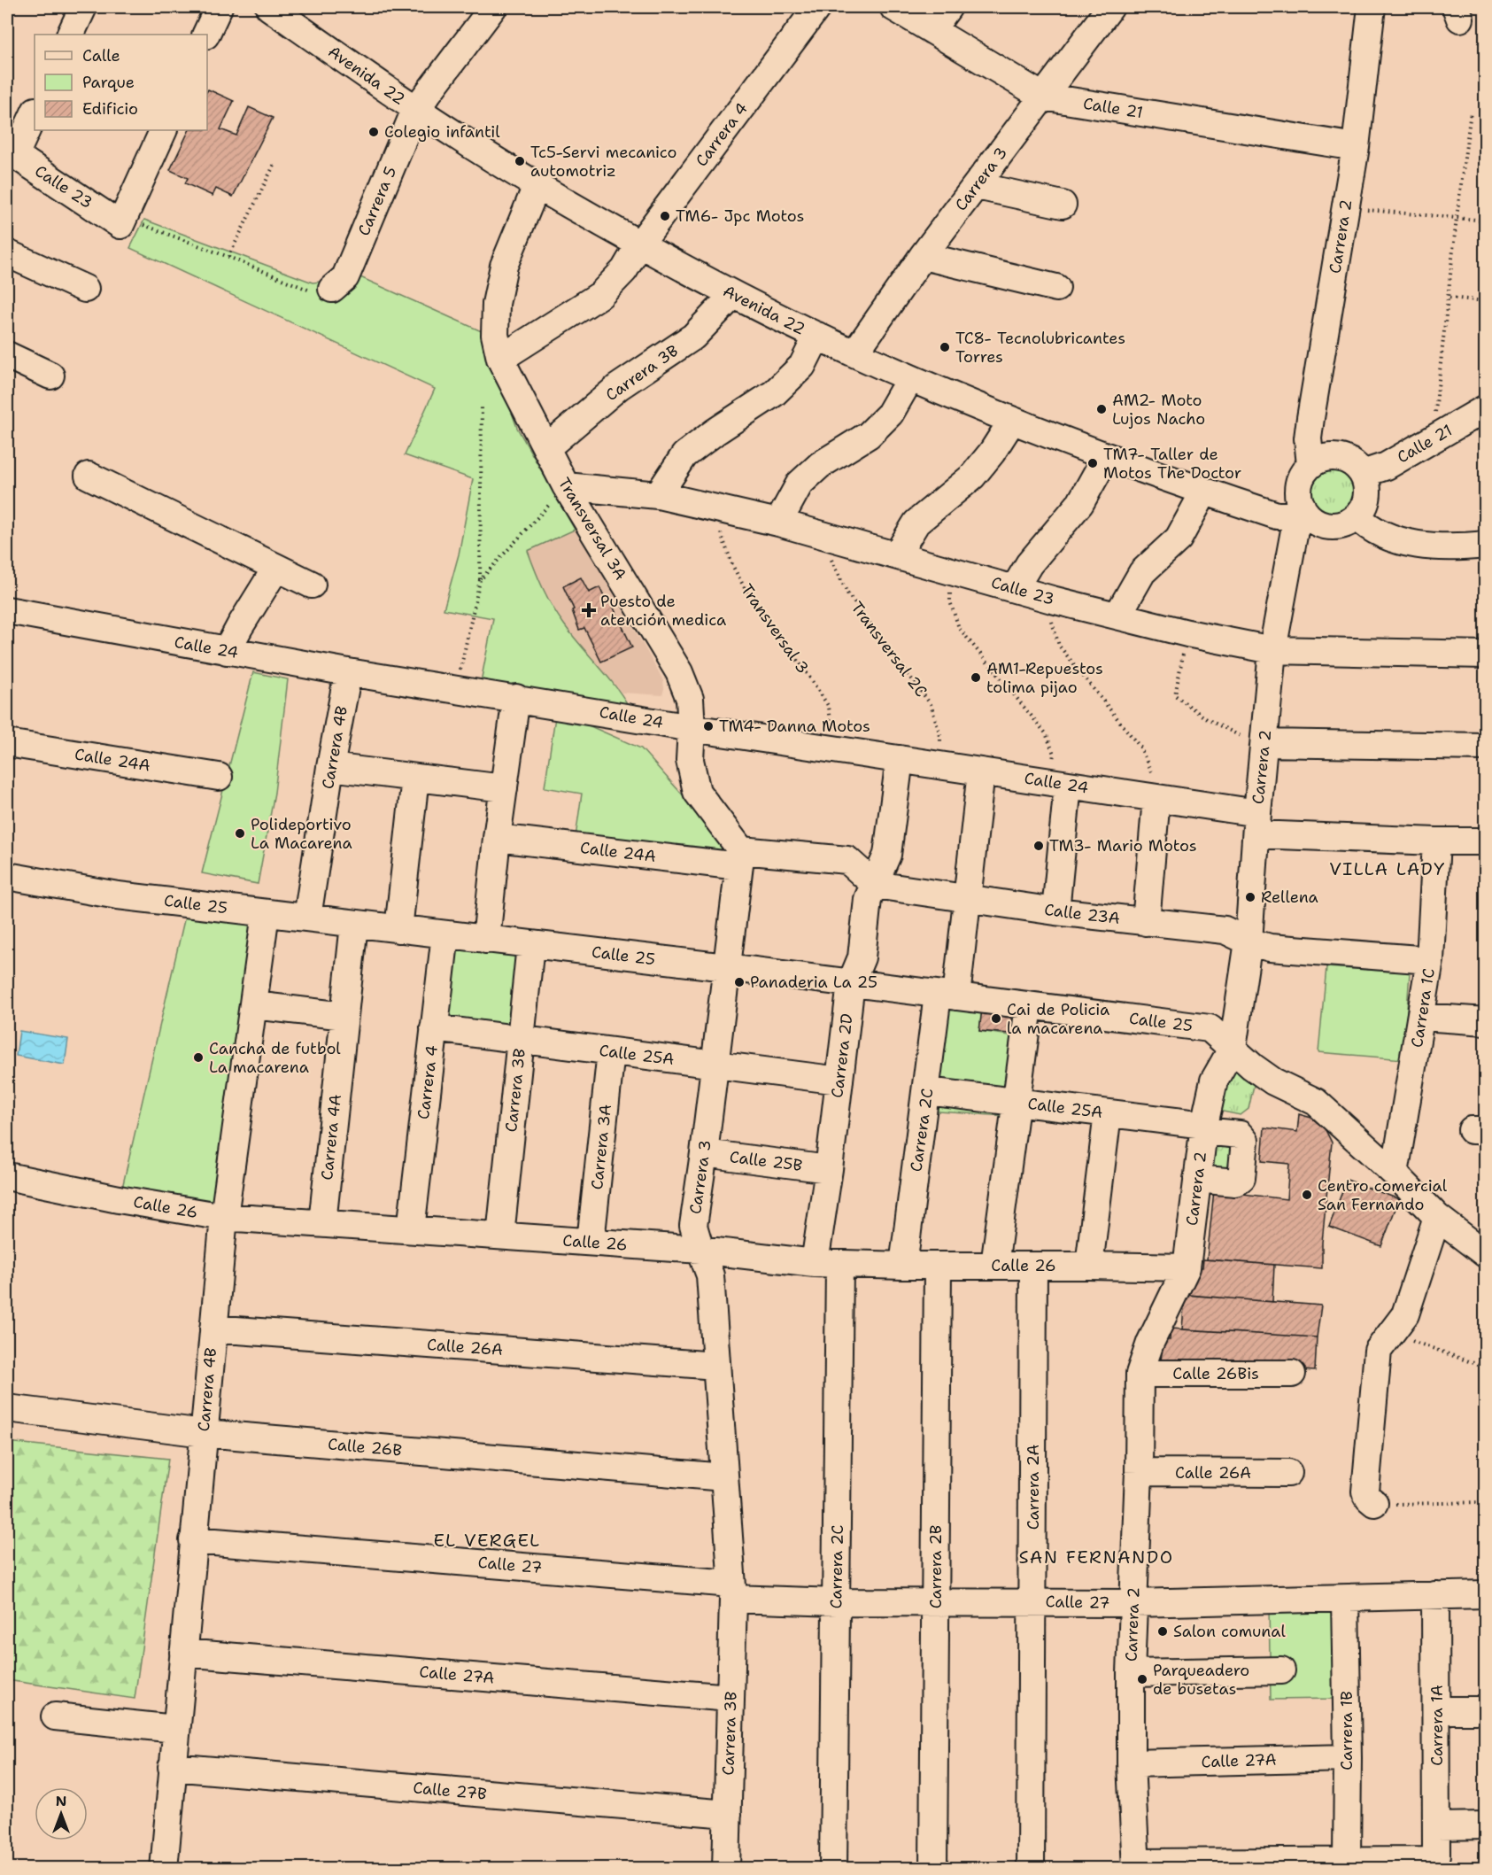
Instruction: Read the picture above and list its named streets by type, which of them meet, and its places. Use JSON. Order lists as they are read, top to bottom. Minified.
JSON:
{"streets":{"street":["Avenida 22","Calle 21","Carrera 4","Carrera 3","Calle 23","Carrera 5","Carrera 2","Carrera 3B","Transversal 3A","Calle 24","Carrera 4B","Calle 24A","Calle 25","Calle 23A","Carrera 1C","Calle 25A","Carrera 2D","Carrera 2C","Carrera 4A","Carrera 3A","Calle 25B","Calle 26","Calle 26A","Calle 26Bis","Calle 26B","Carrera 2A","Calle 27","Carrera 2B","Calle 27A","Carrera 1A","Carrera 1B","Calle 27B"],"path":["Transversal 3","Transversal 2C"]},"crossings":[["Avenida 22","Calle 21"],["Avenida 22","Carrera 4"],["Avenida 22","Carrera 3"],["Avenida 22","Carrera 5"],["Avenida 22","Carrera 2"],["Avenida 22","Carrera 3B"],["Avenida 22","Transversal 3A"],["Calle 21","Carrera 3"],["Calle 21","Carrera 2"],["Carrera 4","Transversal 3A"],["Carrera 4","Calle 25"],["Carrera 4","Calle 25A"],["Carrera 4","Calle 26"],["Carrera 3","Carrera 3B"],["Carrera 3","Calle 24A"],["Carrera 3","Calle 25"],["Carrera 3","Calle 25A"],["Carrera 3","Calle 25B"],["Carrera 3","Calle 26"],["Carrera 3","Calle 26A"],["Carrera 3","Calle 26B"],["Carrera 3","Calle 27"],["Calle 23","Carrera 2"],["Calle 23","Transversal 3A"],["Calle 23","Transversal 3"],["Calle 23","Transversal 2C"],["Carrera 2","Calle 24"],["Carrera 2","Calle 25"],["Carrera 2","Calle 23A"],["Carrera 2","Calle 25A"],["Carrera 2","Calle 26"],["Carrera 2","Calle 26A"],["Carrera 2","Calle 26Bis"],["Carrera 2","Calle 27"],["Carrera 2","Calle 27A"],["Carrera 3B","Transversal 3A"],["Carrera 3B","Calle 25"],["Carrera 3B","Calle 25A"],["Carrera 3B","Calle 26"],["Carrera 3B","Calle 27"],["Carrera 3B","Calle 27A"],["Carrera 3B","Calle 27B"],["Transversal 3A","Calle 24"],["Transversal 3","Calle 24"],["Calle 24","Transversal 2C"],["Calle 24","Carrera 4B"],["Calle 24","Carrera 1C"],["Calle 24","Carrera 2D"],["Calle 24","Carrera 2C"],["Carrera 4B","Calle 25"],["Carrera 4B","Calle 26"],["Carrera 4B","Calle 26A"],["Carrera 4B","Calle 26B"],["Carrera 4B","Calle 27"],["Carrera 4B","Calle 27A"],["Carrera 4B","Calle 27B"],["Calle 25","Carrera 1C"],["Calle 25","Carrera 2D"],["Calle 25","Carrera 2C"],["Calle 25","Carrera 4A"],["Calle 23A","Carrera 1C"],["Calle 23A","Carrera 2D"],["Calle 23A","Carrera 2C"],["Calle 25A","Carrera 2D"],["Calle 25A","Carrera 2C"],["Calle 25A","Carrera 3A"],["Carrera 2D","Carrera 2C"],["Carrera 2D","Calle 25B"],["Carrera 2D","Calle 26"],["Carrera 2C","Calle 26"],["Carrera 2C","Calle 27"],["Carrera 4A","Calle 26"],["Carrera 3A","Calle 26"],["Calle 26","Carrera 2A"],["Calle 26","Carrera 2B"],["Carrera 2A","Calle 27"],["Calle 27","Carrera 2B"],["Calle 27","Carrera 1A"],["Calle 27","Carrera 1B"],["Calle 27A","Carrera 1B"],["Carrera 1A","Carrera 1B"]],"districts":["VILLA LADY","EL VERGEL","SAN FERNANDO"],"places":{"other":["Colegio infantil","Tc5-Servi mecanico automotriz","TM6- Jpc Motos","TC8- Tecnolubricantes Torres","AM2- Moto Lujos Nacho","TM7- Taller de Motos The Doctor","AM1-Repuestos tolima pijao","TM4- Danna Motos","Polideportivo La Macarena","TM3- Mario Motos","Rellena","Panaderia La 25","Cai de Policia la macarena","Cancha de futbol La macarena","Centro comercial San Fernando","Salon comunal","Parqueadero de busetas"],"health":["Puesto de atención medica"]},"legend":["Calle","Parque","Edificio"],"north":"top"}
